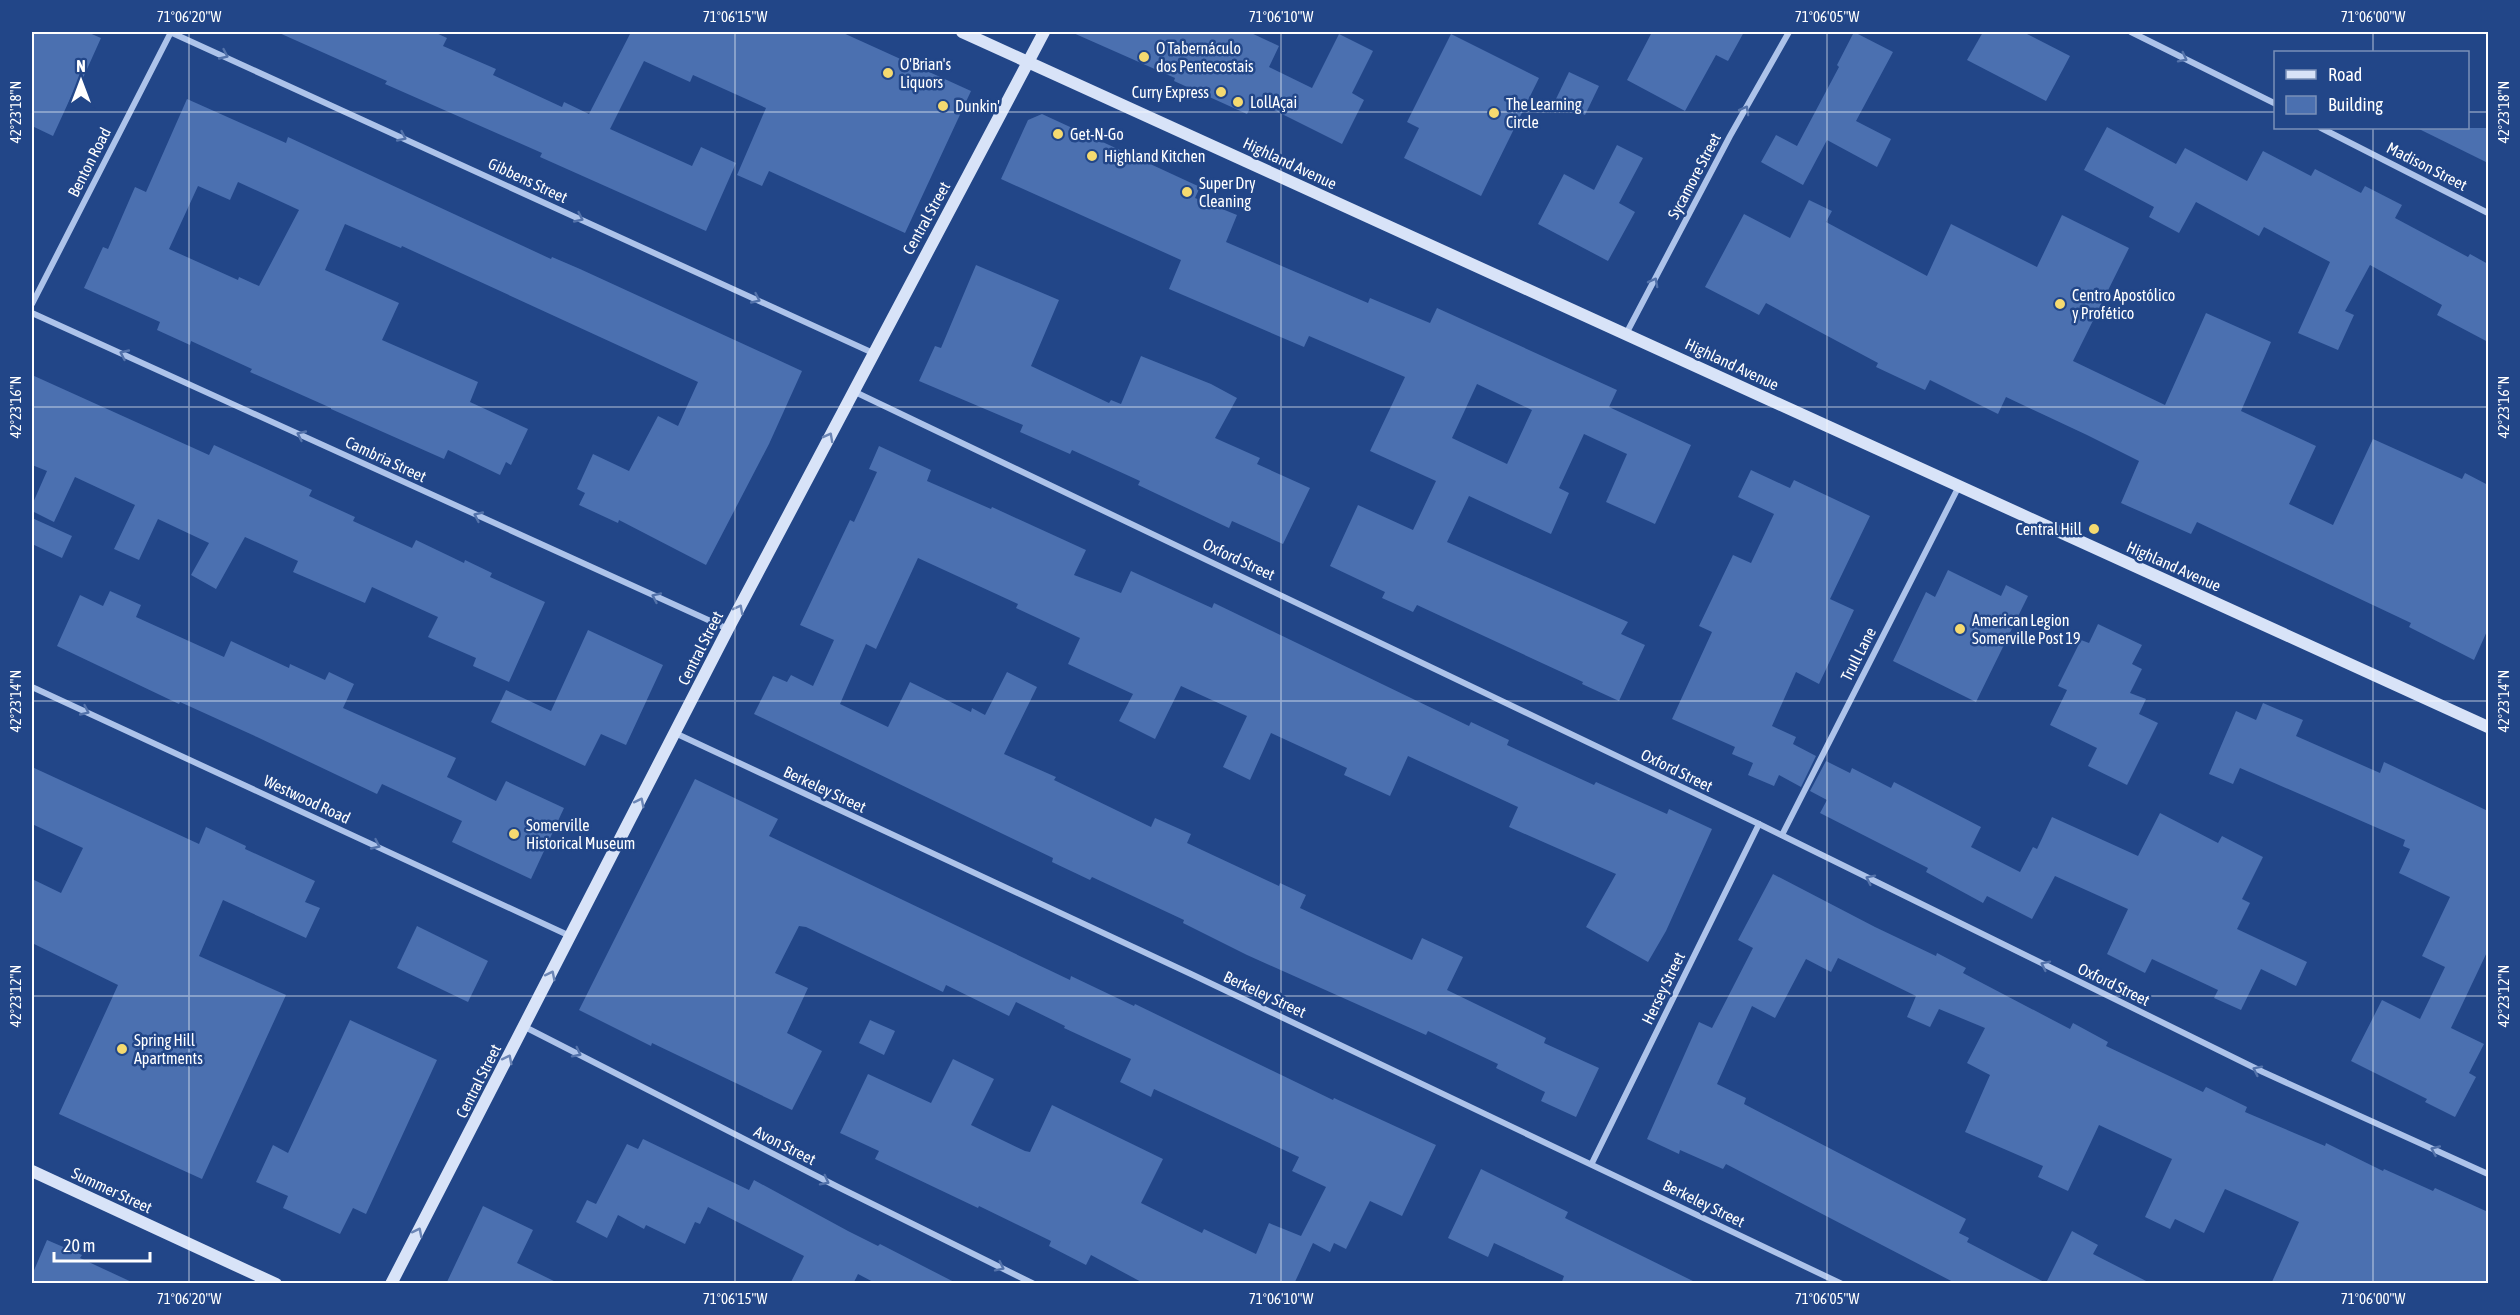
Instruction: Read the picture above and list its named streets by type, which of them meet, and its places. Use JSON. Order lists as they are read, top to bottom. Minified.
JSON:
{"streets":{"main road":["Highland Avenue","Central Street","Summer Street"],"street":["Benton Road","Madison Street","Sycamore Street","Gibbens Street","Cambria Street","Oxford Street","Trull Lane","Berkeley Street","Westwood Road","Hersey Street","Avon Street"]},"crossings":[["Benton Road","Gibbens Street"],["Highland Avenue","Sycamore Street"],["Highland Avenue","Central Street"],["Highland Avenue","Trull Lane"],["Gibbens Street","Central Street"],["Central Street","Cambria Street"],["Central Street","Oxford Street"],["Central Street","Berkeley Street"],["Central Street","Westwood Road"],["Central Street","Avon Street"],["Oxford Street","Trull Lane"],["Oxford Street","Hersey Street"],["Berkeley Street","Hersey Street"]],"one_way":["Sycamore Street","Gibbens Street","Central Street","Cambria Street","Oxford Street","Westwood Road","Avon Street"],"places":["O Tabernáculo dos Pentecostais","O'Brian's Liquors","Curry Express","LollAçai","Dunkin'","The Learning Circle","Get-N-Go","Highland Kitchen","Super Dry Cleaning","Centro Apostólico y Profético","Central Hill","American Legion Somerville Post 19","Somerville Historical Museum","Spring Hill Apartments"],"legend":["Road","Building"],"scale_bar":"20 m","north":"top","coordinates":["71°06'20\"W","71°06'15\"W","71°06'10\"W","71°06'05\"W","71°06'00\"W","42°23'18\"N","42°23'16\"N","42°23'14\"N","42°23'12\"N"]}
